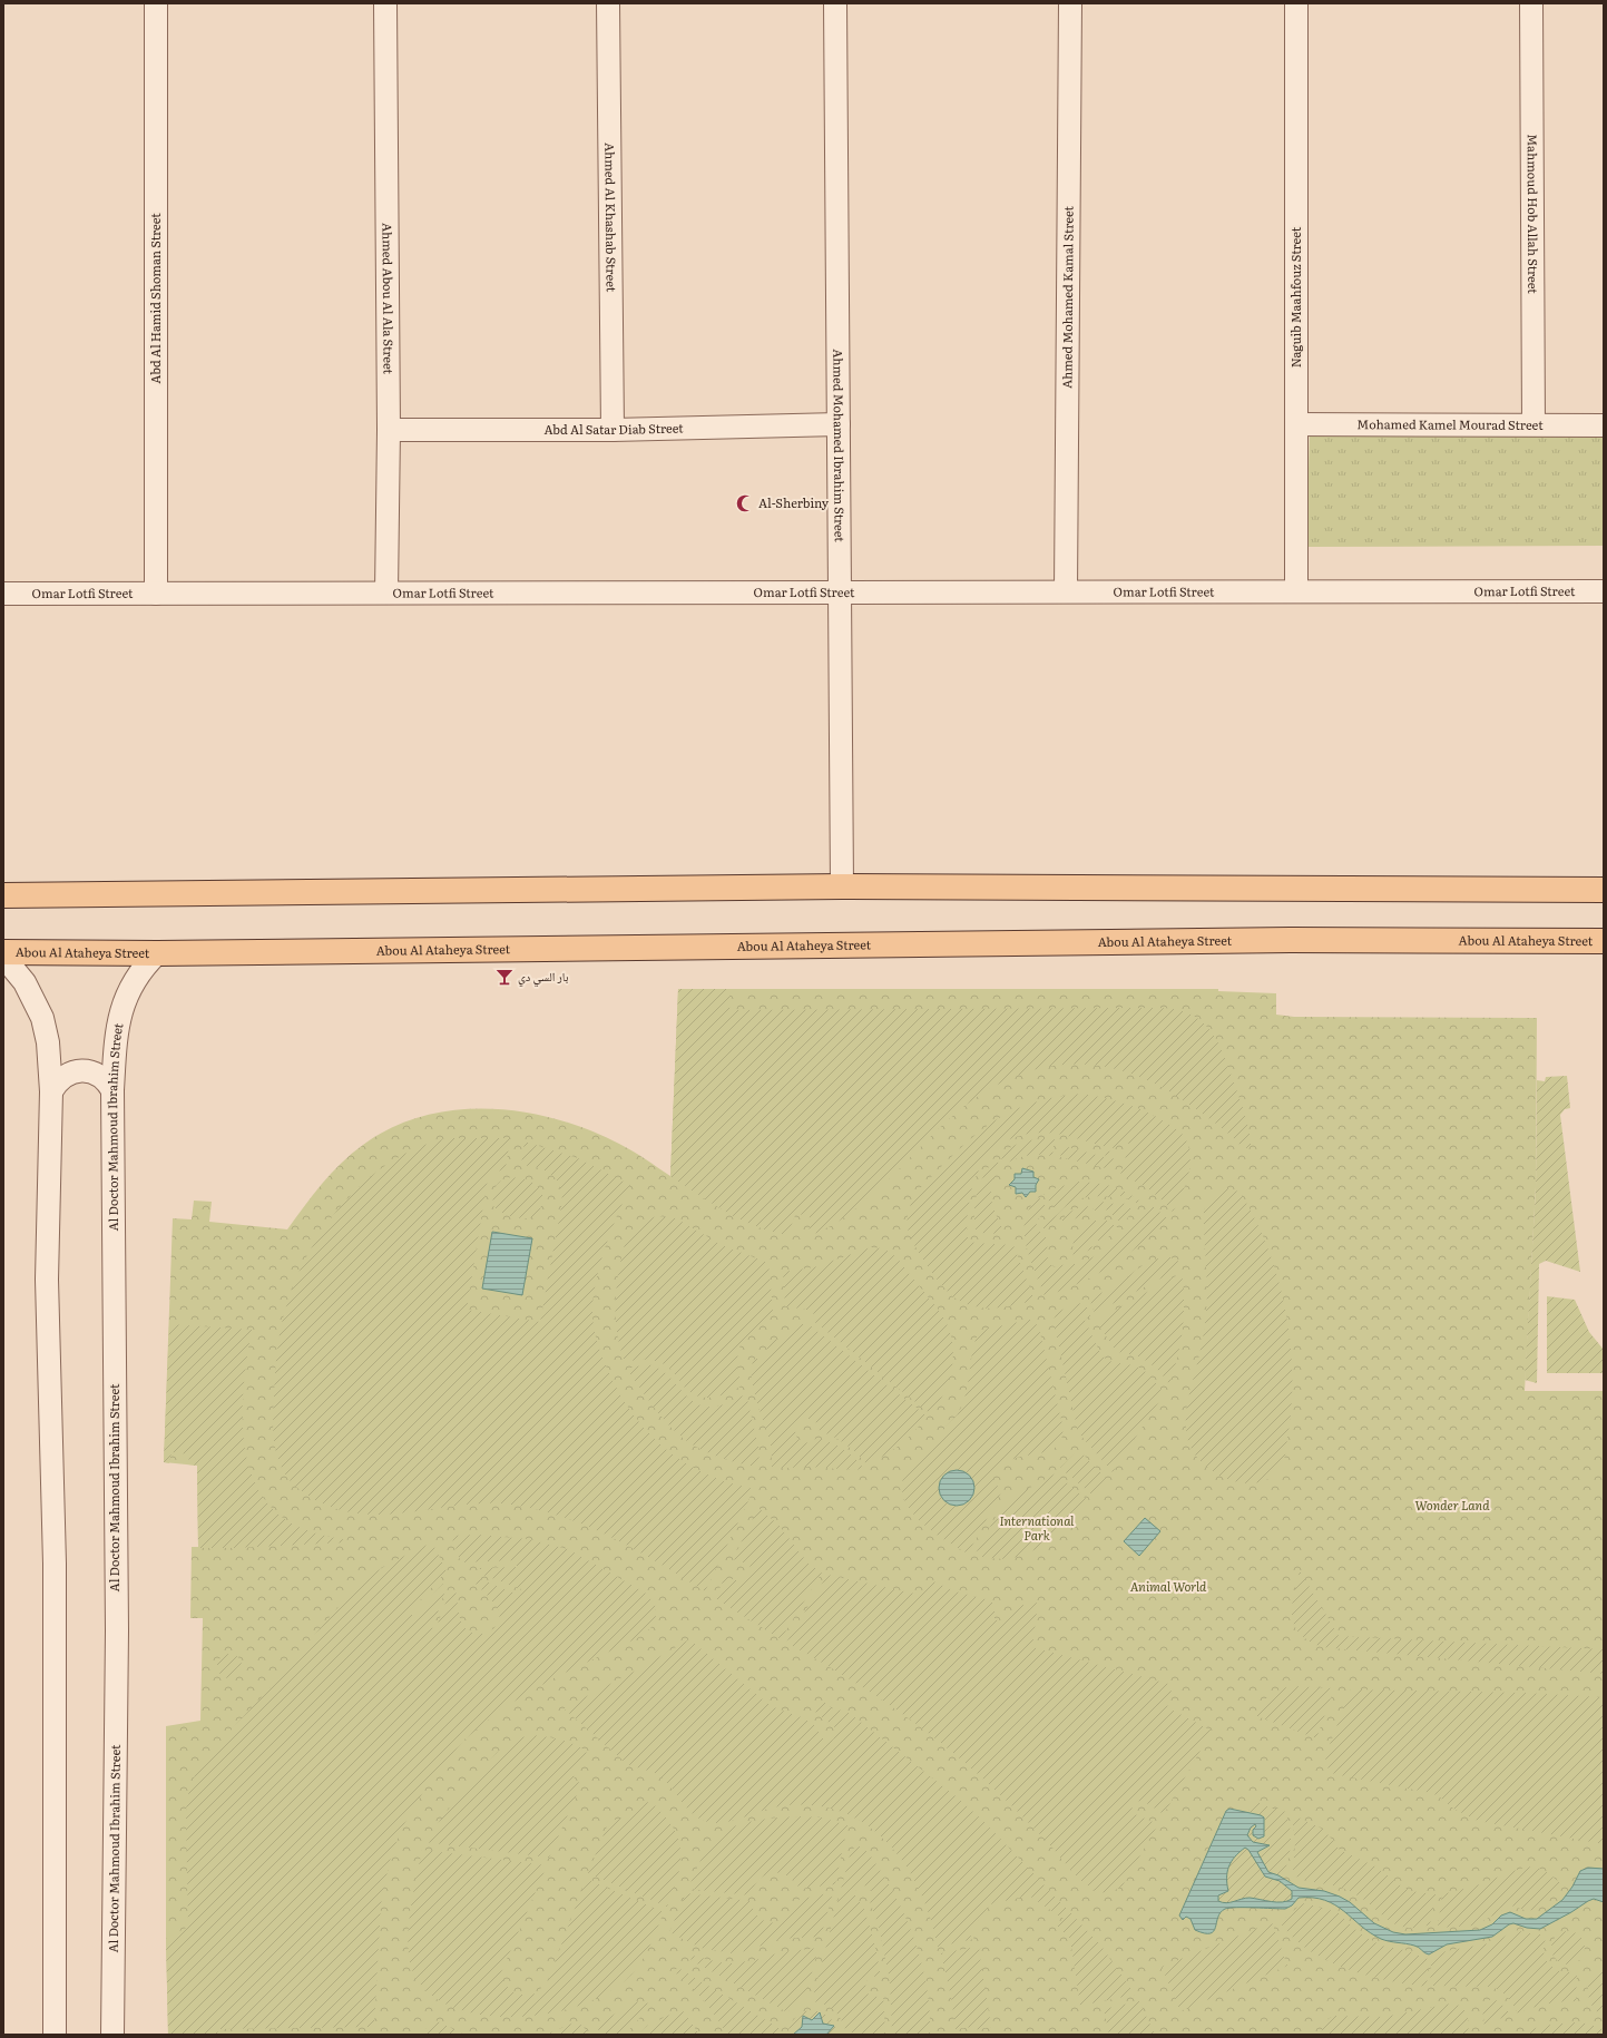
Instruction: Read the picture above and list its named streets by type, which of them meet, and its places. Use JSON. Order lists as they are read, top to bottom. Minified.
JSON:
{"streets":{"main road":["Abou Al Ataheya Street"],"street":["Mahmoud Hob Allah Street","Ahmed Al Khashab Street","Ahmed Mohamed Kamal Street","Naguib Maahfouz Street","Abd Al Hamid Shoman Street","Ahmed Abou Al Ala Street","Mohamed Kamel Mourad Street","Abd Al Satar Diab Street","Ahmed Mohamed Ibrahim Street","Omar Lotfi Street","Al Doctor Mahmoud Ibrahim Street"]},"crossings":[["Mahmoud Hob Allah Street","Mohamed Kamel Mourad Street"],["Ahmed Al Khashab Street","Abd Al Satar Diab Street"],["Ahmed Mohamed Kamal Street","Omar Lotfi Street"],["Naguib Maahfouz Street","Mohamed Kamel Mourad Street"],["Naguib Maahfouz Street","Omar Lotfi Street"],["Abd Al Hamid Shoman Street","Omar Lotfi Street"],["Ahmed Abou Al Ala Street","Abd Al Satar Diab Street"],["Ahmed Abou Al Ala Street","Omar Lotfi Street"],["Abd Al Satar Diab Street","Ahmed Mohamed Ibrahim Street"],["Ahmed Mohamed Ibrahim Street","Omar Lotfi Street"],["Abou Al Ataheya Street","Al Doctor Mahmoud Ibrahim Street"]],"parks":["Wonder Land","International Park","Animal World"],"places":{"mosque":["Al-Sherbiny"],"bar":["بار السي دي"]}}
